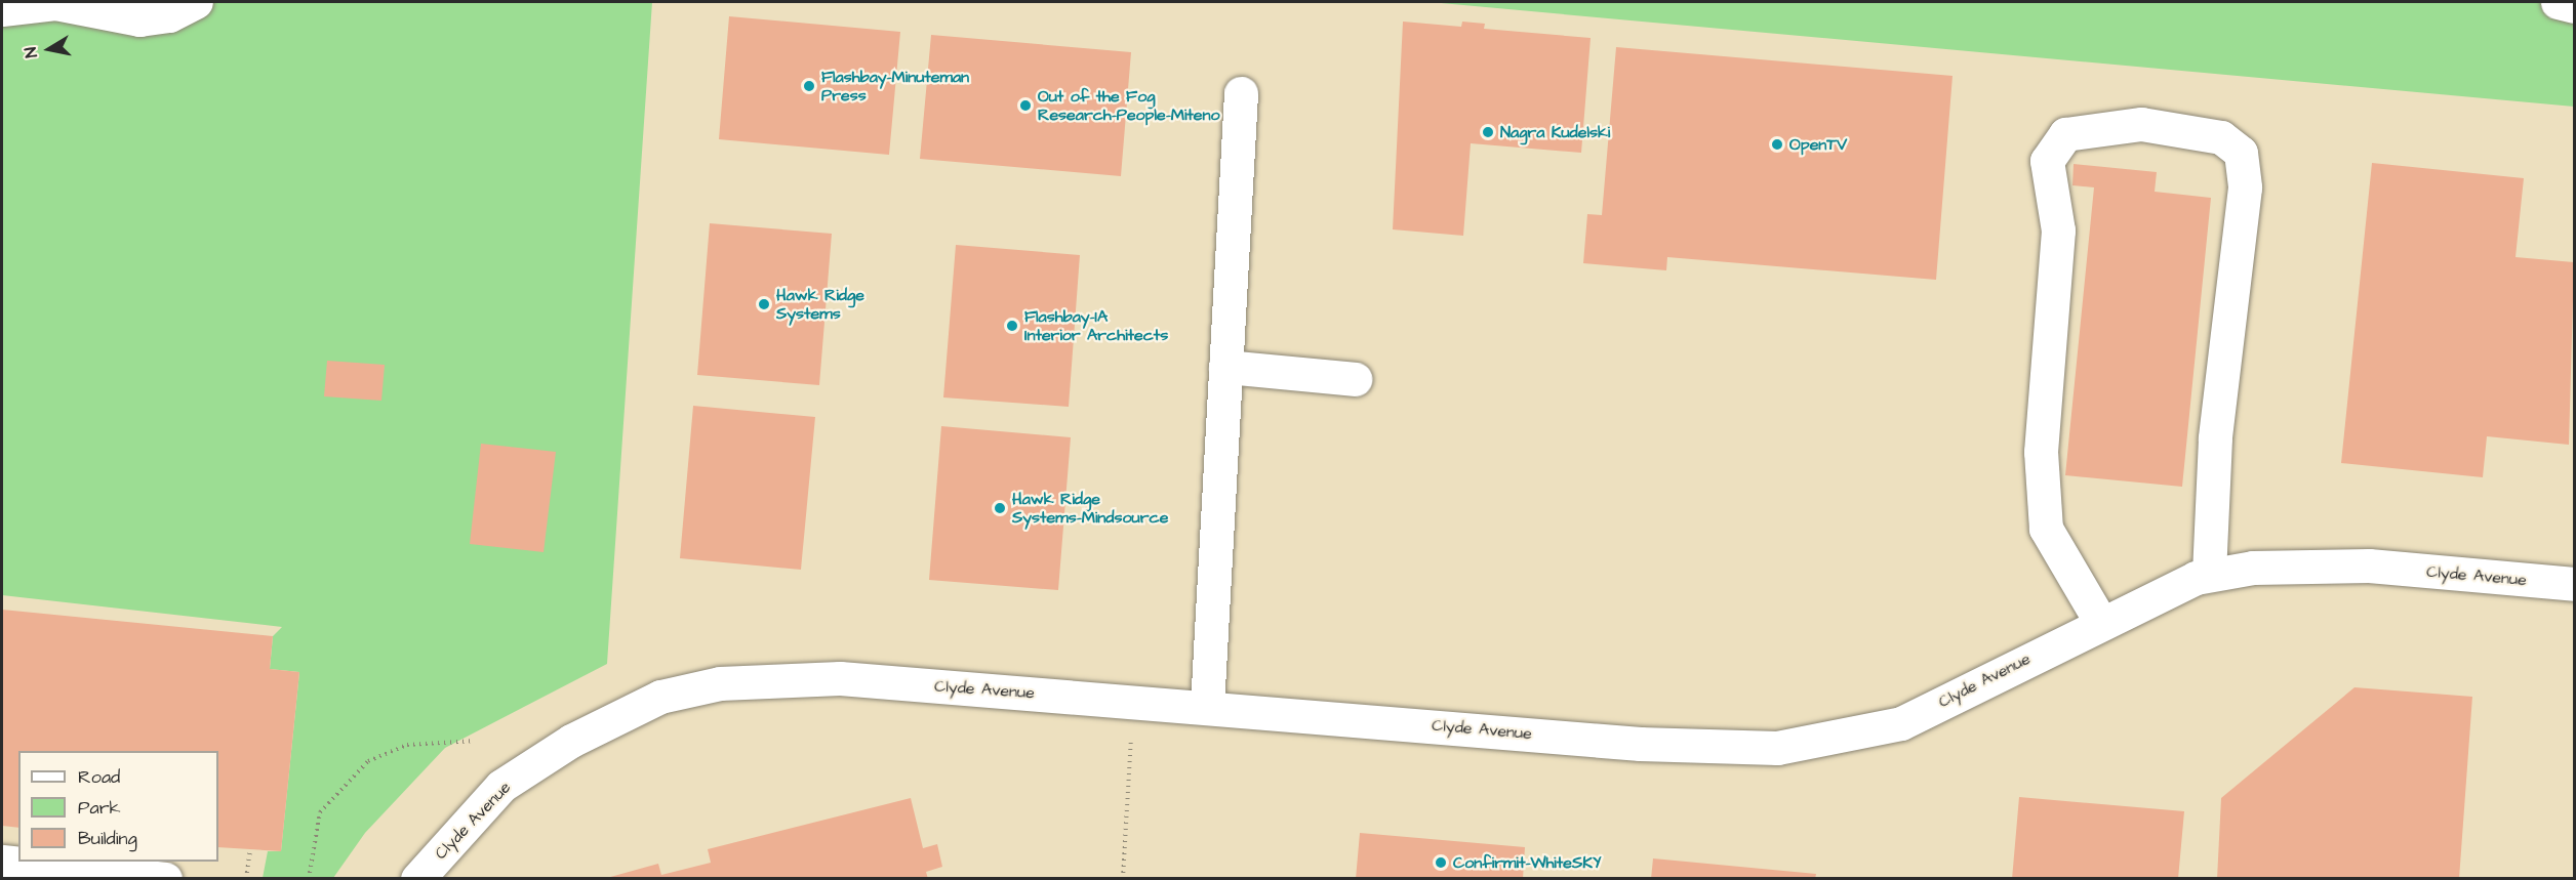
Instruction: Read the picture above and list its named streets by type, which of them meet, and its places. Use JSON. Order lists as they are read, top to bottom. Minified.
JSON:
{"streets":{"street":["Clyde Avenue"]},"places":["Flashbay-Minuteman Press","Out of the Fog Research-People-Miteno","Nagra Kudelski","OpenTV","Hawk Ridge Systems","Flashbay-IA Interior Architects","Hawk Ridge Systems-Mindsource","Confirmit-WhiteSKY"],"legend":["Road","Park","Building"],"north":"left"}
